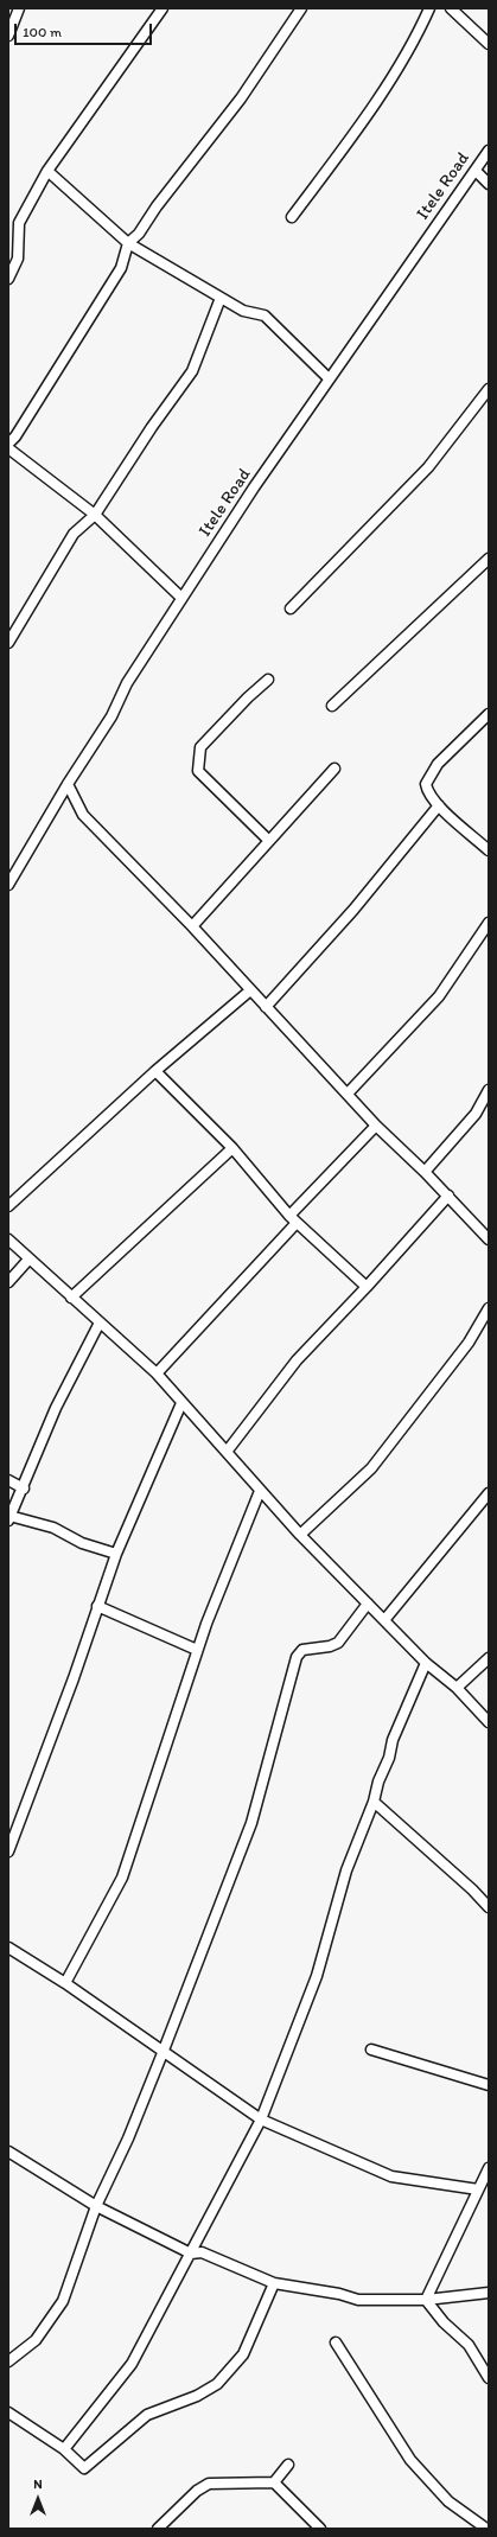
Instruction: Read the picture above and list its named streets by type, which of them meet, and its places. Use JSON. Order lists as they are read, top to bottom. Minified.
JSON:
{"streets":{"street":["Itele Road"]},"scale_bar":"100 m","north":"top"}
